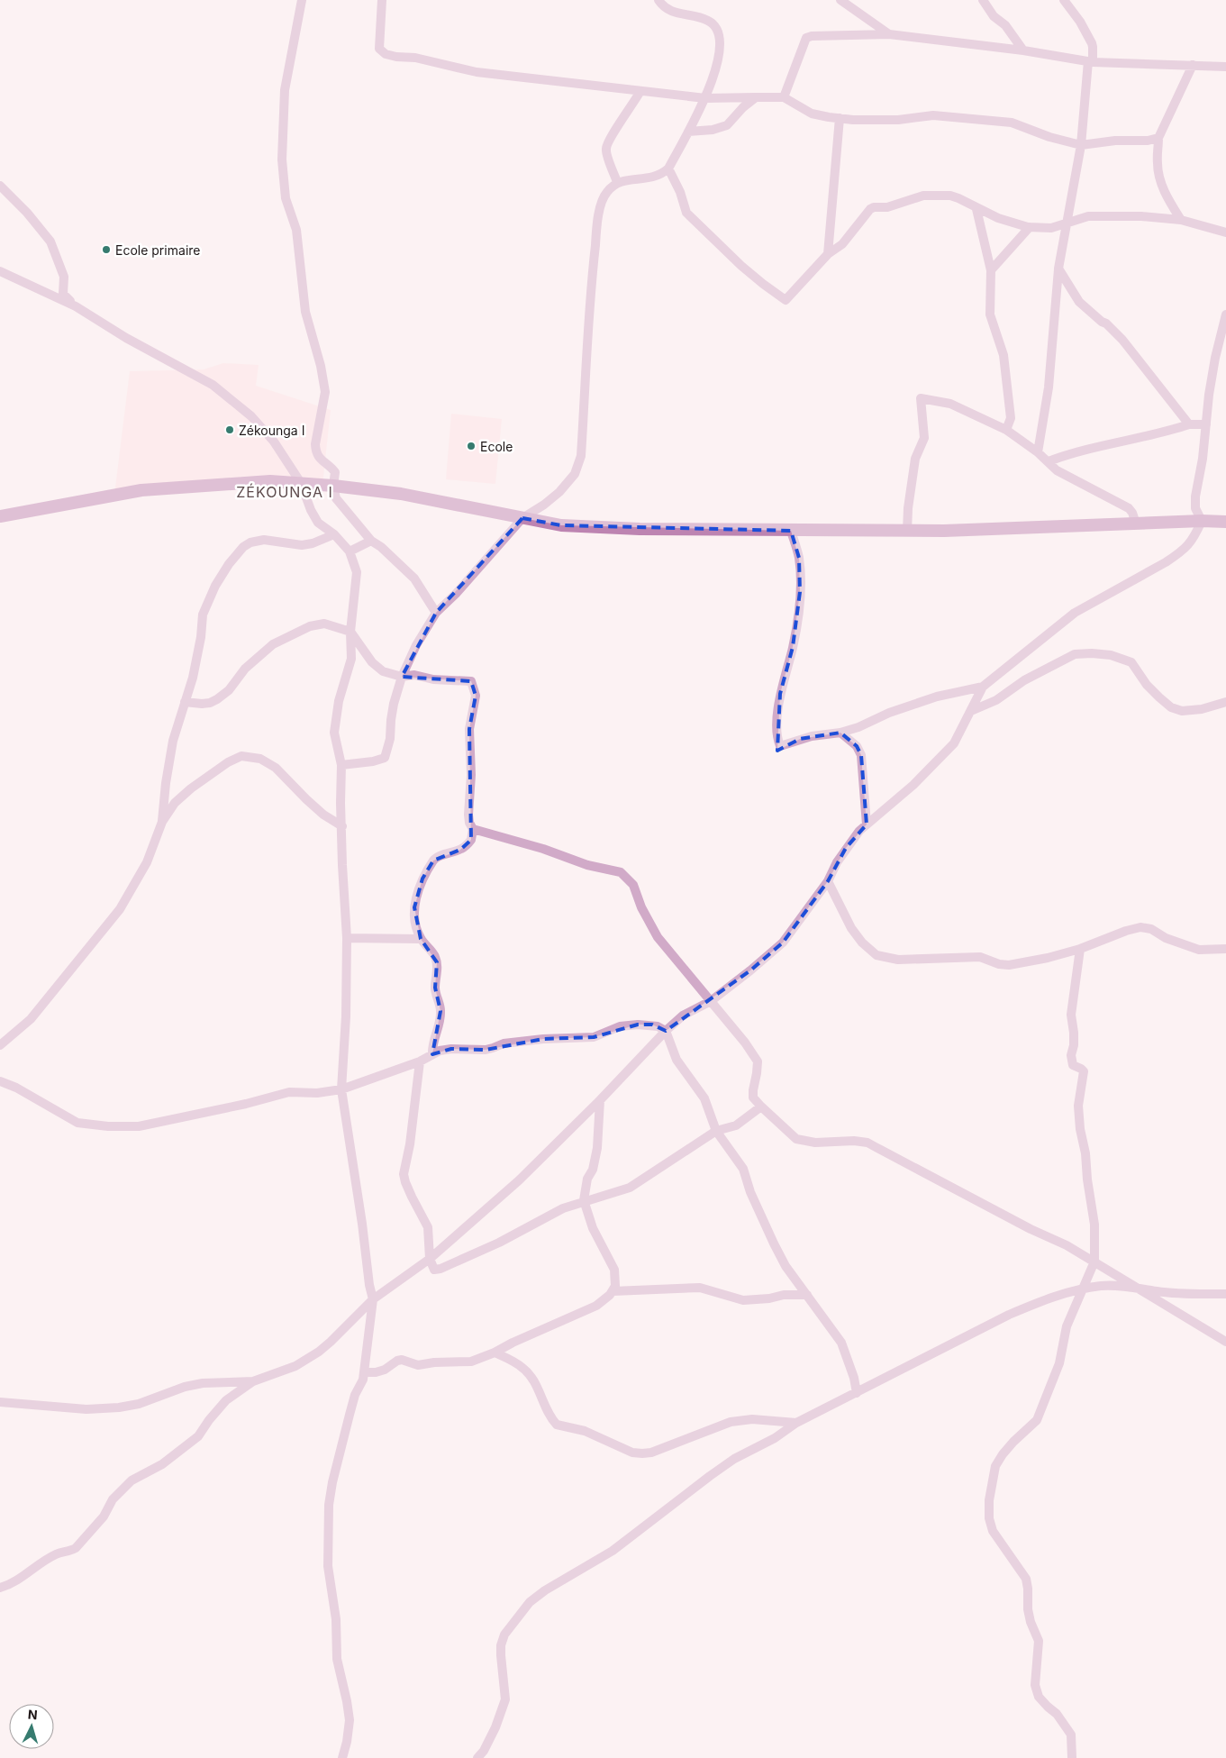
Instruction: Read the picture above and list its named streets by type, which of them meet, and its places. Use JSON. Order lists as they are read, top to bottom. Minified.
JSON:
{"districts":["ZÉKOUNGA I"],"places":["Ecole primaire","Zékounga I","Ecole"],"north":"top"}
